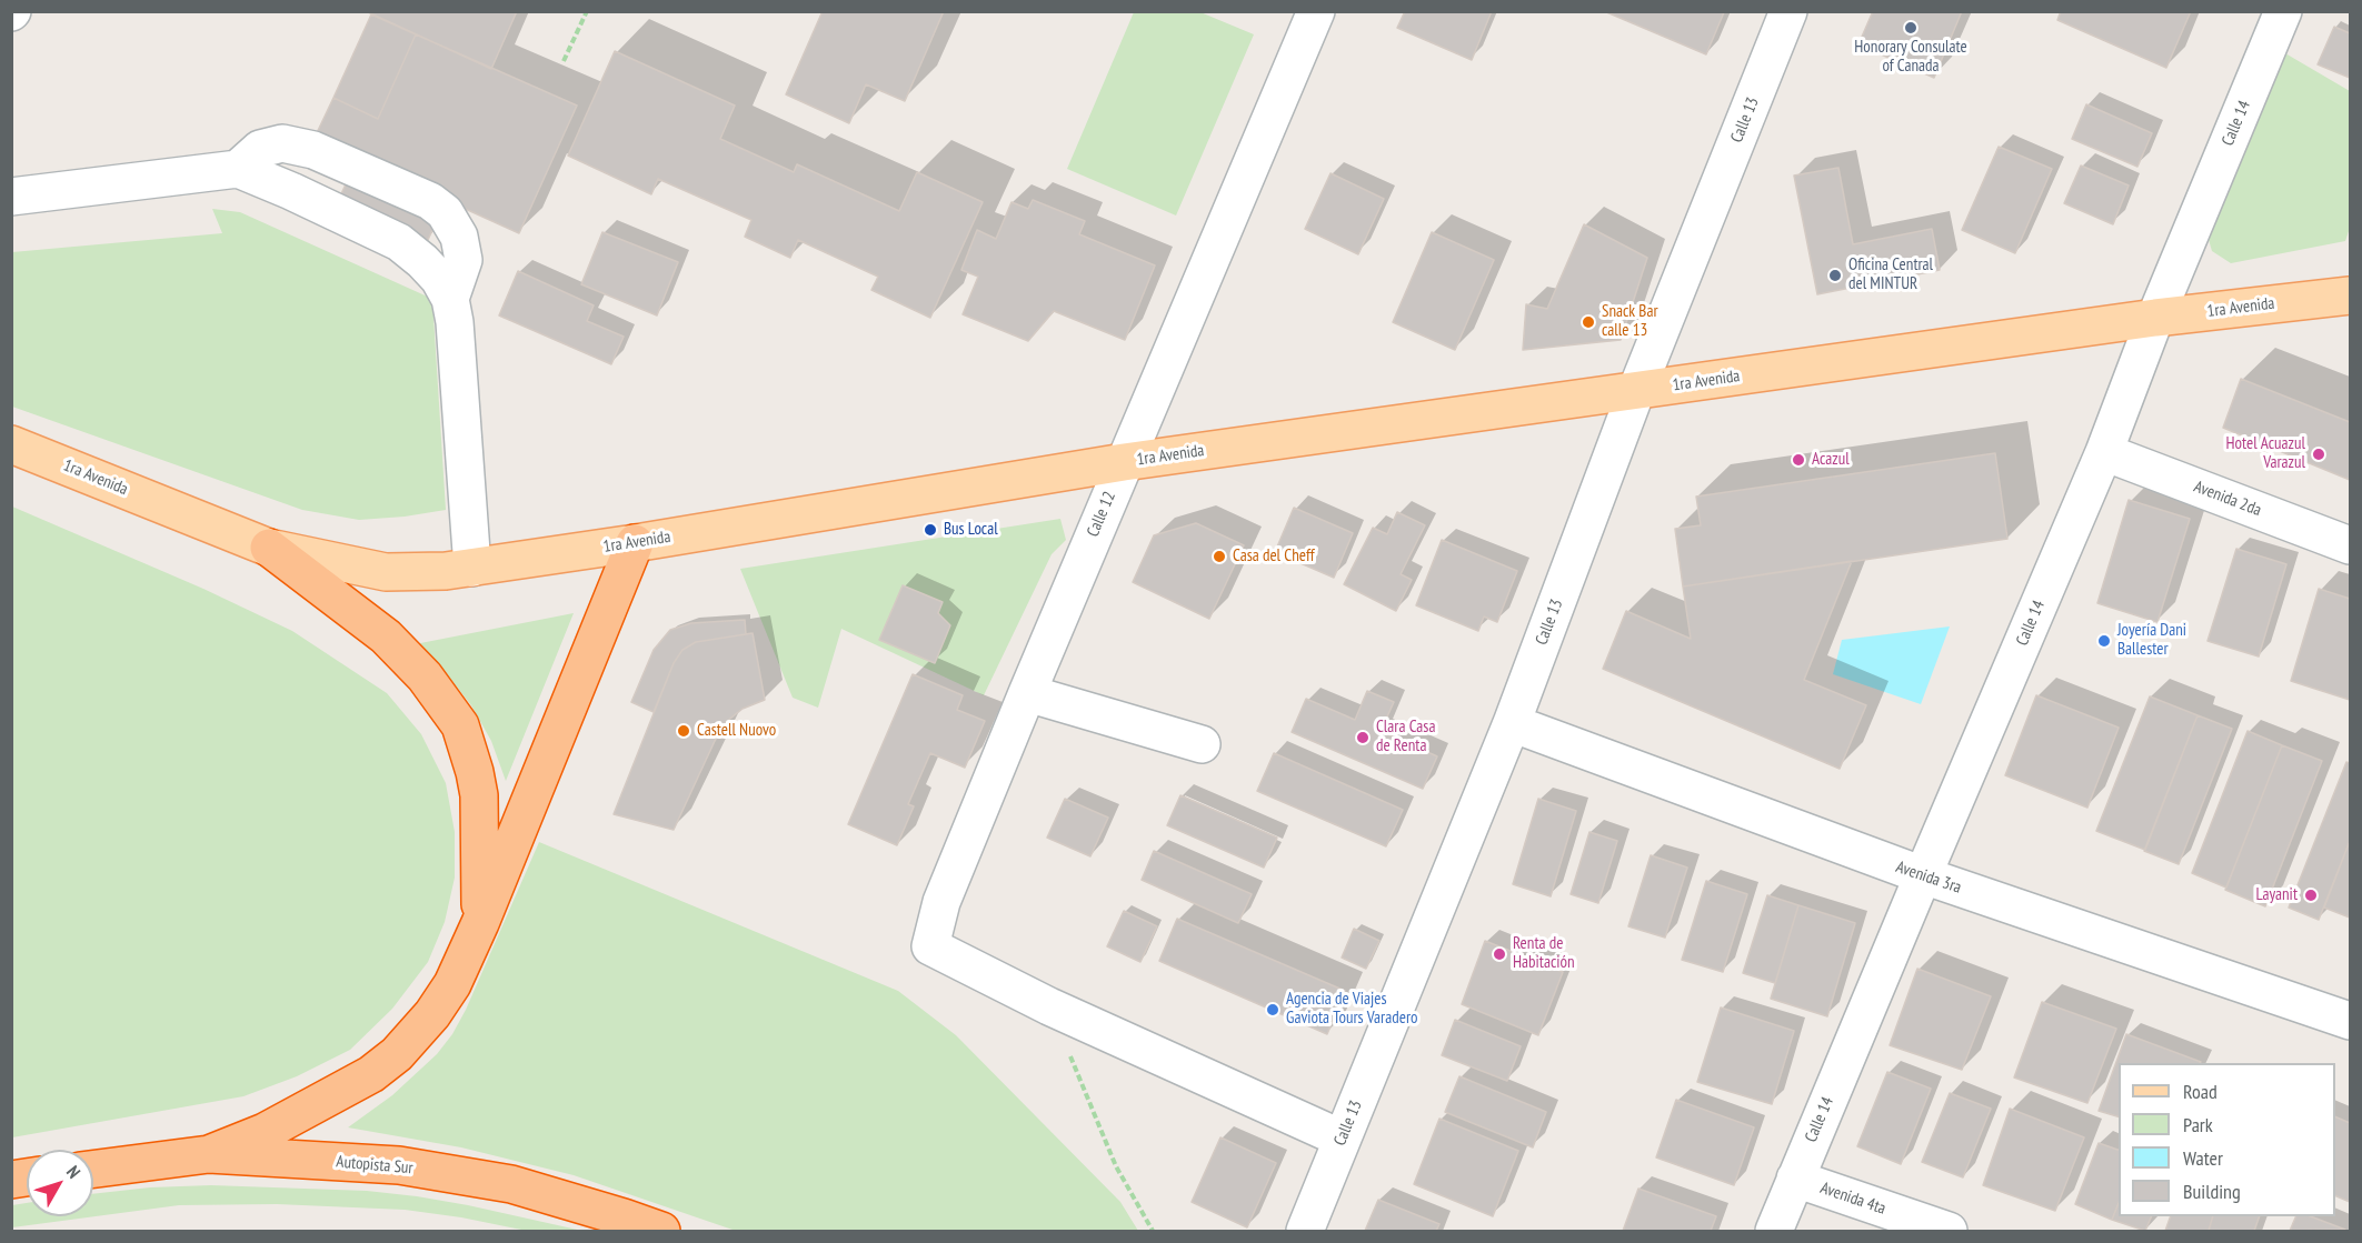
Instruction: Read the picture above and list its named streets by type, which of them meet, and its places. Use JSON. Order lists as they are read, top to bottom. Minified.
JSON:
{"streets":{"highway":["Autopista Sur"],"main road":["1ra Avenida"],"street":["Calle 13","Calle 14","Avenida 2da","Calle 12","Avenida 3ra","Avenida 4ta"]},"crossings":[["Calle 13","1ra Avenida"],["Calle 13","Avenida 3ra"],["Calle 14","1ra Avenida"],["Calle 14","Avenida 2da"],["Calle 14","Avenida 3ra"],["Calle 14","Avenida 4ta"],["1ra Avenida","Calle 12"]],"places":["Honorary Consulate of Canada","Oficina Central del MINTUR","Snack Bar calle 13","Hotel Acuazul Varazul","Acazul","Bus Local","Casa del Cheff","Joyería Dani Ballester","Castell Nuovo","Clara Casa de Renta","Layanit","Renta de Habitación","Agencia de Viajes Gaviota Tours Varadero"],"legend":["Road","Park","Water","Building"],"north":"top right"}
